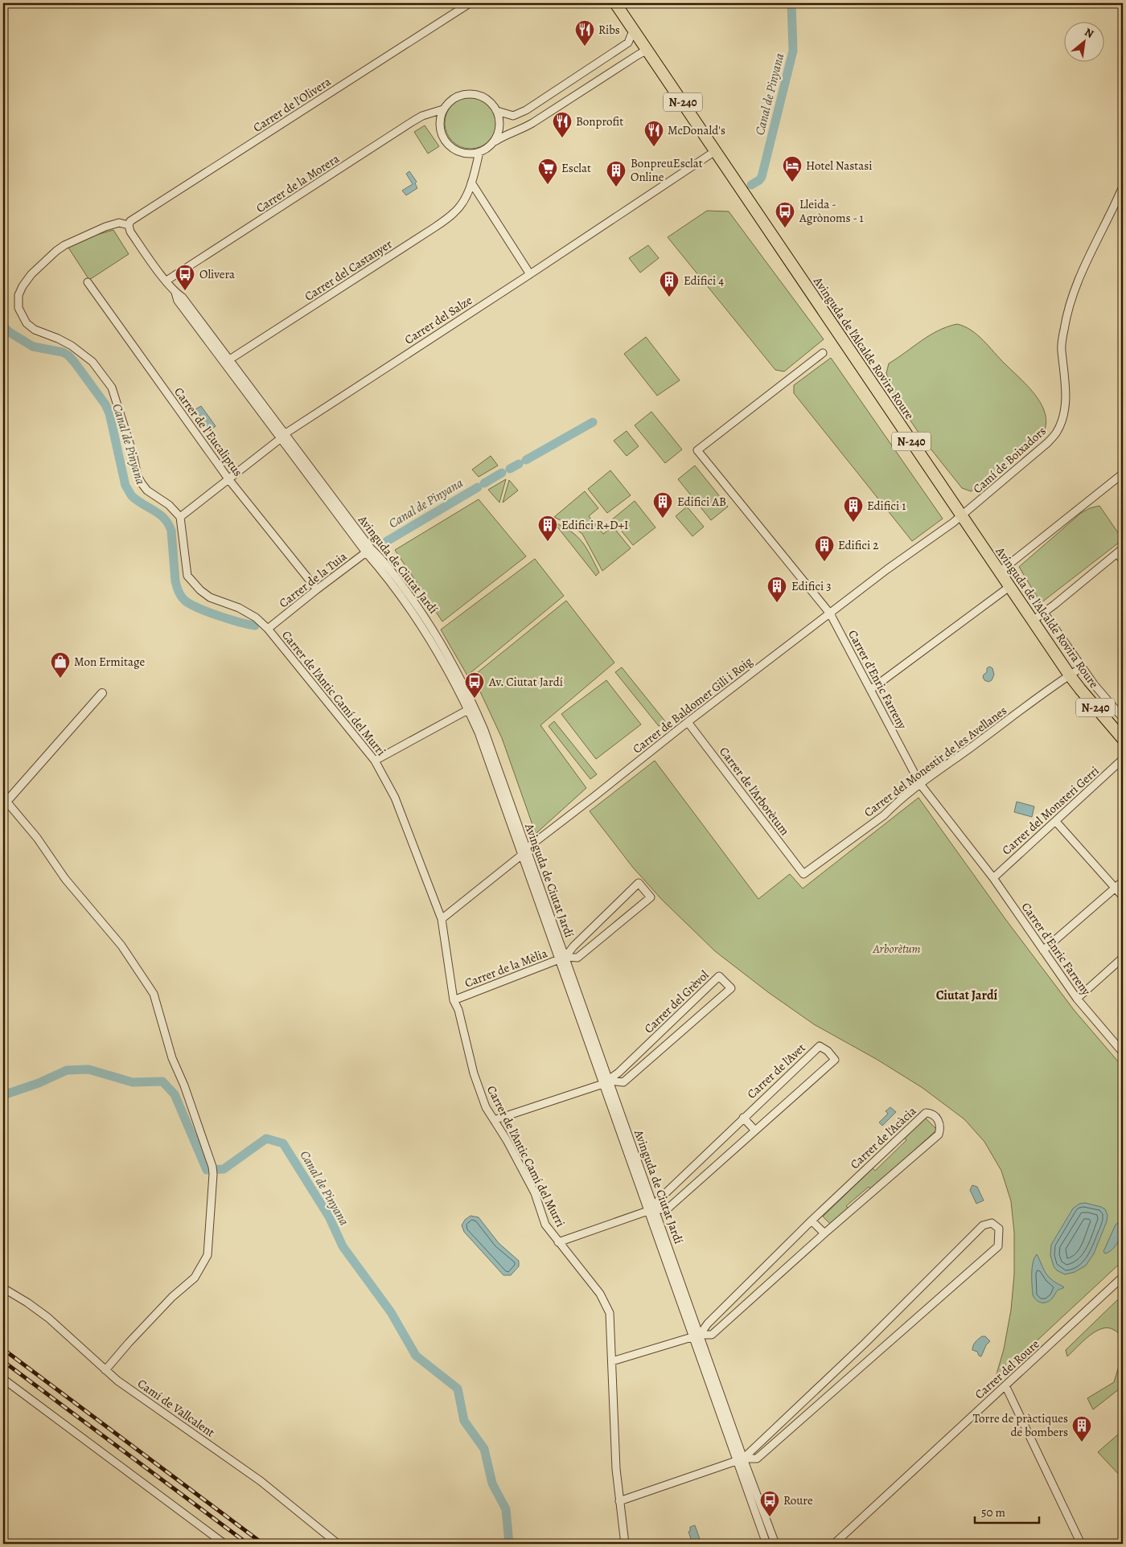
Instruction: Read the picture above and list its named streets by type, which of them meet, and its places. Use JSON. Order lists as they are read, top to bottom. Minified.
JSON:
{"streets":{"main road":["N-240","Avinguda de l'Alcalde Rovira Roure"],"street":["Carrer de l'Olivera","Carrer de la Morera","Carrer del Castanyer","Carrer del Salze","Carrer de l'Eucaliptus","Camí de Boixadors","Avinguda de Ciutat Jardí","Carrer de la Tuia","Carrer d'Enric Farreny","Carrer de l'Antic Camí del Murri","Carrer de Baldomer Gili i Roig","Carrer del Monestir de les Avellanes","Carrer de l'Arborètum","Carrer del Monsteri Gerri","Carrer de la Mèlia","Carrer del Grèvol","Carrer de l'Avet","Carrer de l'Acàcia","Carrer del Roure","Camí de Vallcalent"]},"crossings":[["Carrer de l'Olivera","Avinguda de Ciutat Jardí"],["Carrer de la Morera","Carrer del Castanyer"],["Carrer de la Morera","Avinguda de Ciutat Jardí"],["Carrer del Castanyer","Avinguda de Ciutat Jardí"],["Carrer del Salze","Avinguda de l'Alcalde Rovira Roure"],["Carrer del Salze","Carrer de l'Eucaliptus"],["Carrer del Salze","Avinguda de Ciutat Jardí"],["Carrer del Salze","Carrer de l'Antic Camí del Murri"],["Avinguda de l'Alcalde Rovira Roure","Camí de Boixadors"],["Avinguda de l'Alcalde Rovira Roure","Carrer de Baldomer Gili i Roig"],["Avinguda de l'Alcalde Rovira Roure","Carrer del Monestir de les Avellanes"],["Carrer de l'Eucaliptus","Carrer de la Tuia"],["Camí de Boixadors","Carrer de Baldomer Gili i Roig"],["Avinguda de Ciutat Jardí","Carrer de la Tuia"],["Avinguda de Ciutat Jardí","Carrer de Baldomer Gili i Roig"],["Avinguda de Ciutat Jardí","Carrer de la Mèlia"],["Avinguda de Ciutat Jardí","Carrer del Grèvol"],["Avinguda de Ciutat Jardí","Carrer de l'Avet"],["Avinguda de Ciutat Jardí","Carrer de l'Acàcia"],["Carrer de la Tuia","Carrer de l'Antic Camí del Murri"],["Carrer d'Enric Farreny","Carrer de Baldomer Gili i Roig"],["Carrer d'Enric Farreny","Carrer del Monestir de les Avellanes"],["Carrer d'Enric Farreny","Carrer del Monsteri Gerri"],["Carrer de l'Antic Camí del Murri","Carrer de Baldomer Gili i Roig"],["Carrer de l'Antic Camí del Murri","Carrer de la Mèlia"],["Carrer de l'Antic Camí del Murri","Carrer del Grèvol"],["Carrer de l'Antic Camí del Murri","Carrer de l'Avet"],["Carrer de l'Antic Camí del Murri","Carrer de l'Acàcia"],["Carrer de Baldomer Gili i Roig","Carrer de l'Arborètum"],["Carrer del Monestir de les Avellanes","Carrer de l'Arborètum"]],"districts":["Ciutat Jardí"],"water":["Canal de Pinyana"],"parks":["Arborètum"],"places":{"restaurant":["Ribs","Bonprofit","McDonald's"],"hotel":["Hotel Nastasi"],"supermarket":["Esclat"],"building":["BonpreuEsclat Online","Edifici 4","Edifici AB","Edifici 1","Edifici R+D+I","Edifici 2","Edifici 3","Torre de pràctiques de bombers"],"bus stop":["Lleida - Agrònoms - 1","Olivera","Av. Ciutat Jardí","Roure"],"shop":["Mon Ermitage"]},"scale_bar":"50 m","north":"top right"}
